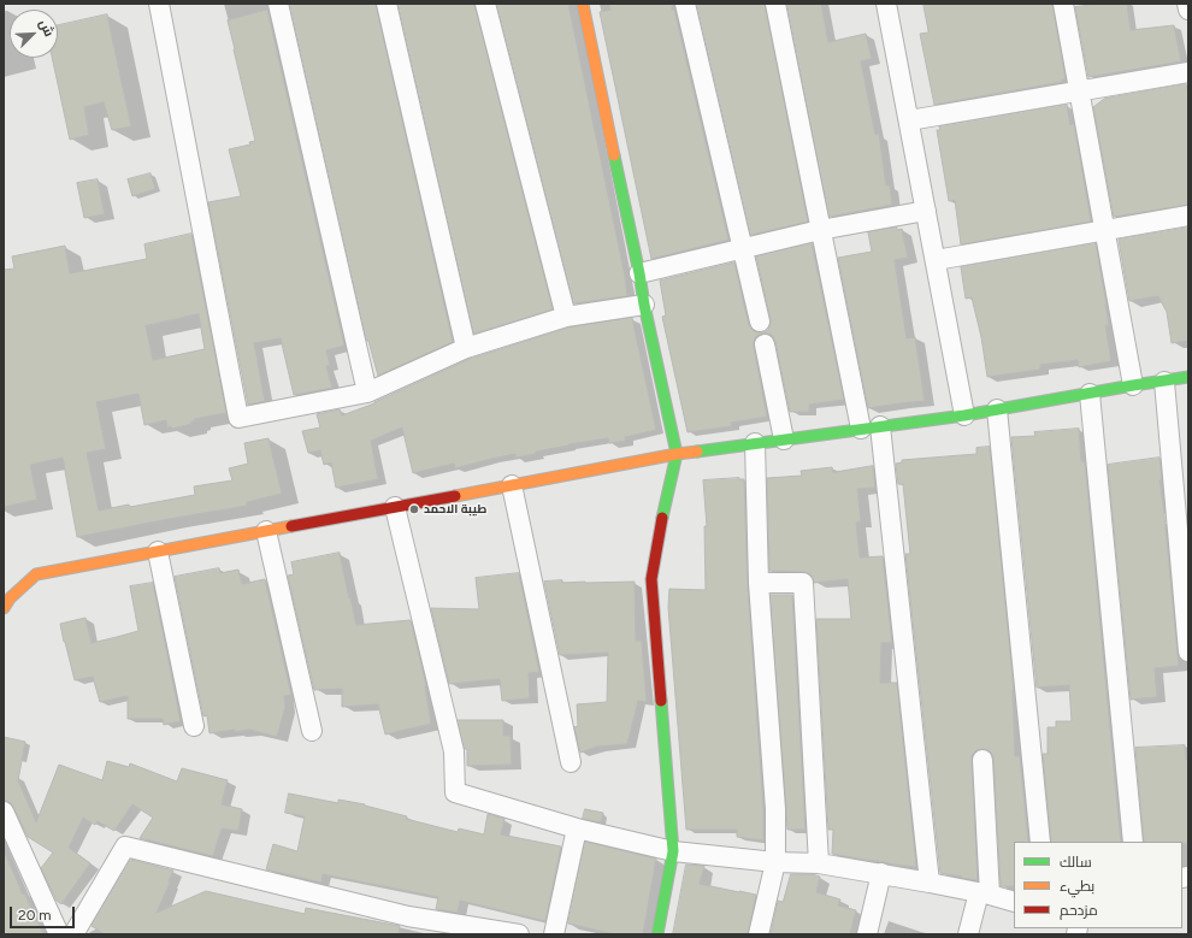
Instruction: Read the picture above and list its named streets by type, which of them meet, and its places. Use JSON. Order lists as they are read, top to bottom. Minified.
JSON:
{"places":["طيبة الاحمد"],"legend":["سالك","بطيء","مزدحم"],"scale_bar":"20 m","north":"top right"}
